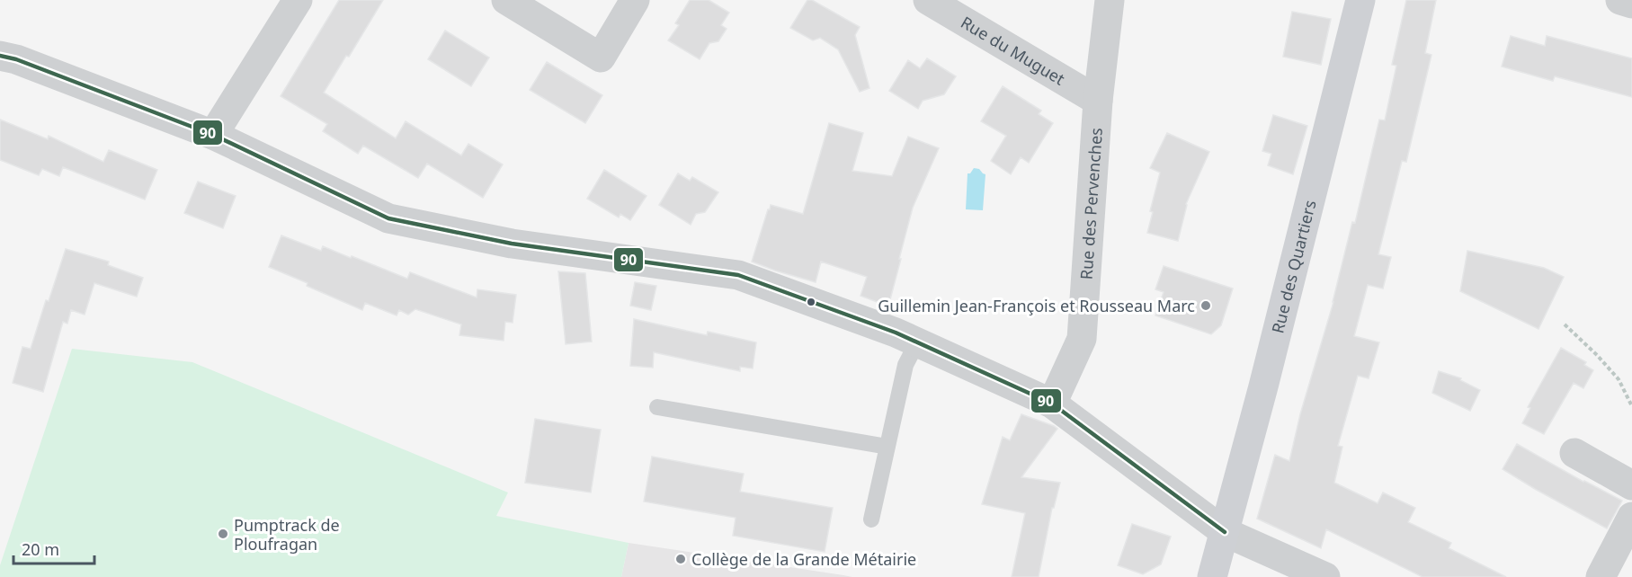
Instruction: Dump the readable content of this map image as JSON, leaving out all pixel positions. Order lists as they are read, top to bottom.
{
  "streets": {
    "main road": ["Rue des Quartiers"],
    "street": ["Rue du Muguet", "Rue des Pervenches"]
  },
  "crossings": [
    ["Rue du Muguet", "Rue des Pervenches"]
  ],
  "places": ["Guillemin Jean-François et Rousseau Marc", "Pumptrack de Ploufragan", "Collège de la Grande Métairie"],
  "lines": ["transit line 90"],
  "scale_bar": "20 m"
}
